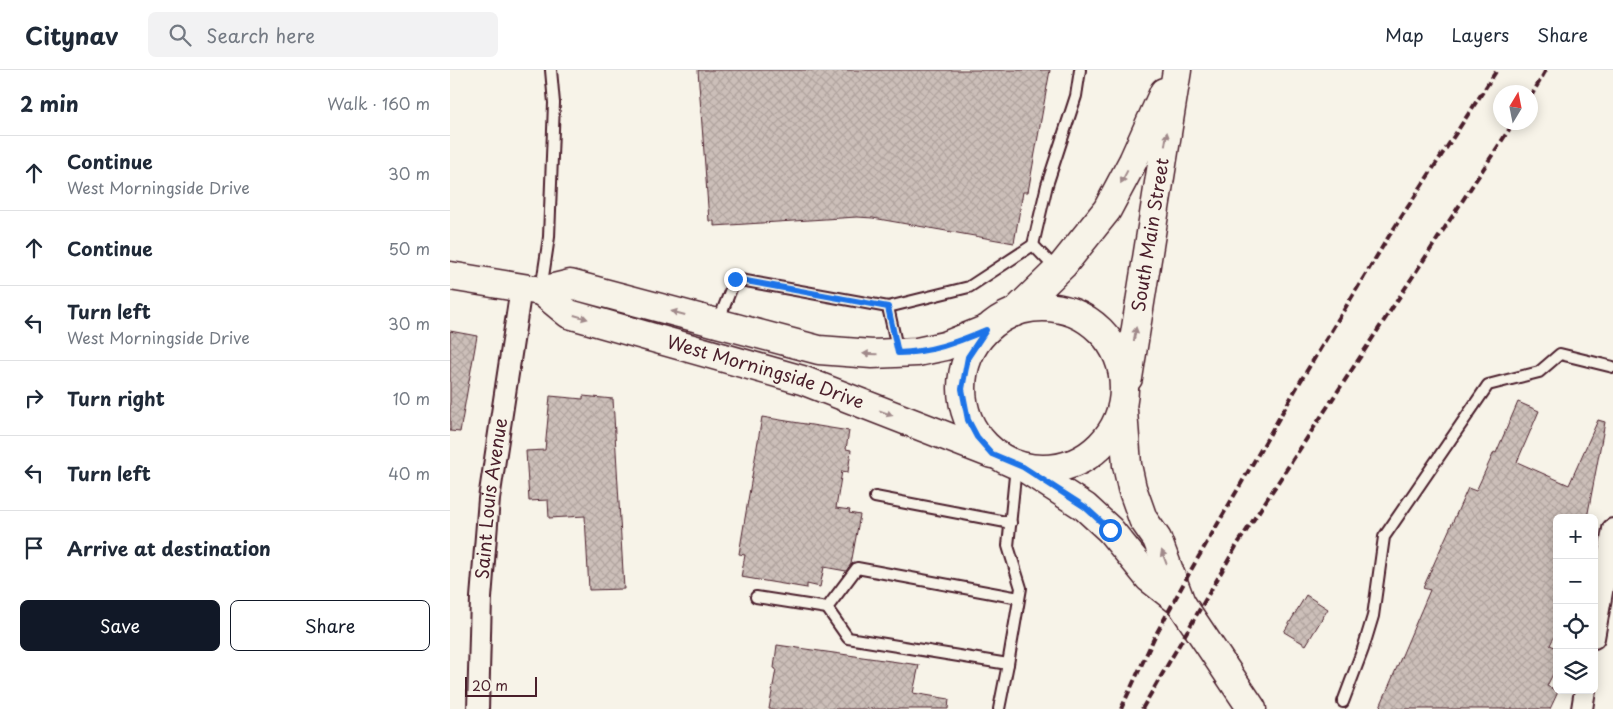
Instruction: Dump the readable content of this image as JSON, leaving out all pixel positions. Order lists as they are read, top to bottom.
{
  "streets": {
    "street": ["South Main Street", "West Morningside Drive", "Saint Louis Avenue"]
  },
  "crossings": [
    ["South Main Street", "West Morningside Drive"],
    ["West Morningside Drive", "Saint Louis Avenue"]
  ],
  "scale_bar": "20 m",
  "north": "top",
  "page": {
    "header": "Citynav",
    "search": "Search here",
    "nav": ["Map", "Layers", "Share"],
    "heading": ["2 min", "Walk · 160 m"],
    "list": [
      ["Continue", "West Morningside Drive", "30 m"],
      ["Continue", "50 m"],
      ["Turn left", "West Morningside Drive", "30 m"],
      ["Turn right", "10 m"],
      ["Turn left", "40 m"],
      "Arrive at destination"
    ],
    "map_buttons": ["+", "−"],
    "buttons": ["Save", "Share"],
    "scale": "20 m"
  }
}
